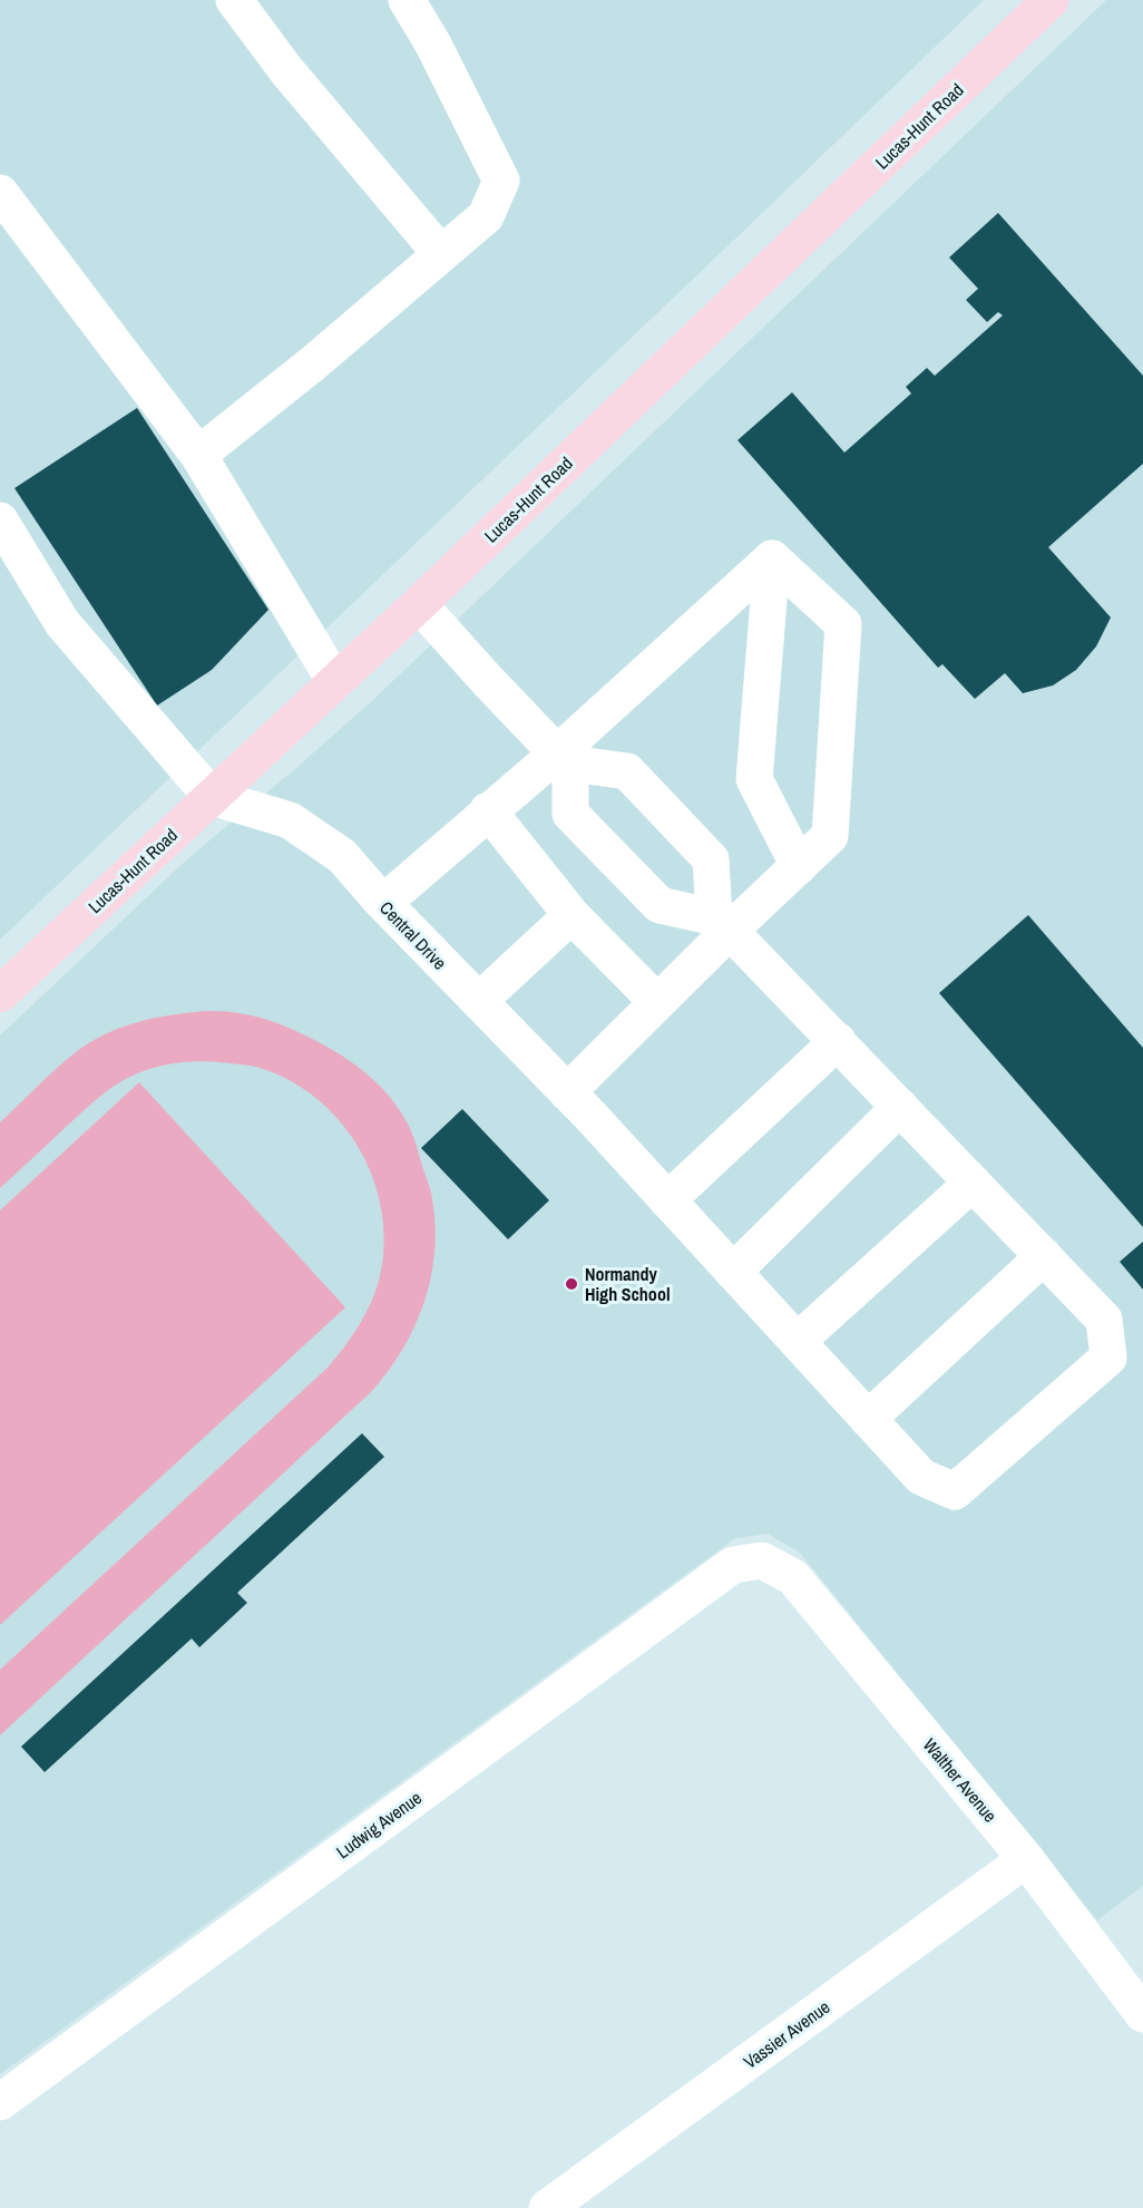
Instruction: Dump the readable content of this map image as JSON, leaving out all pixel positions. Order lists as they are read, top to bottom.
{
  "streets": {
    "main road": ["Lucas-Hunt Road"],
    "street": [
      "Central Drive",
      "Walther Avenue",
      "Ludwig Avenue",
      "Vassier Avenue"
    ]
  },
  "crossings": [
    ["Lucas-Hunt Road", "Central Drive"],
    ["Walther Avenue", "Ludwig Avenue"],
    ["Walther Avenue", "Vassier Avenue"]
  ],
  "places": ["Normandy High School"]
}
